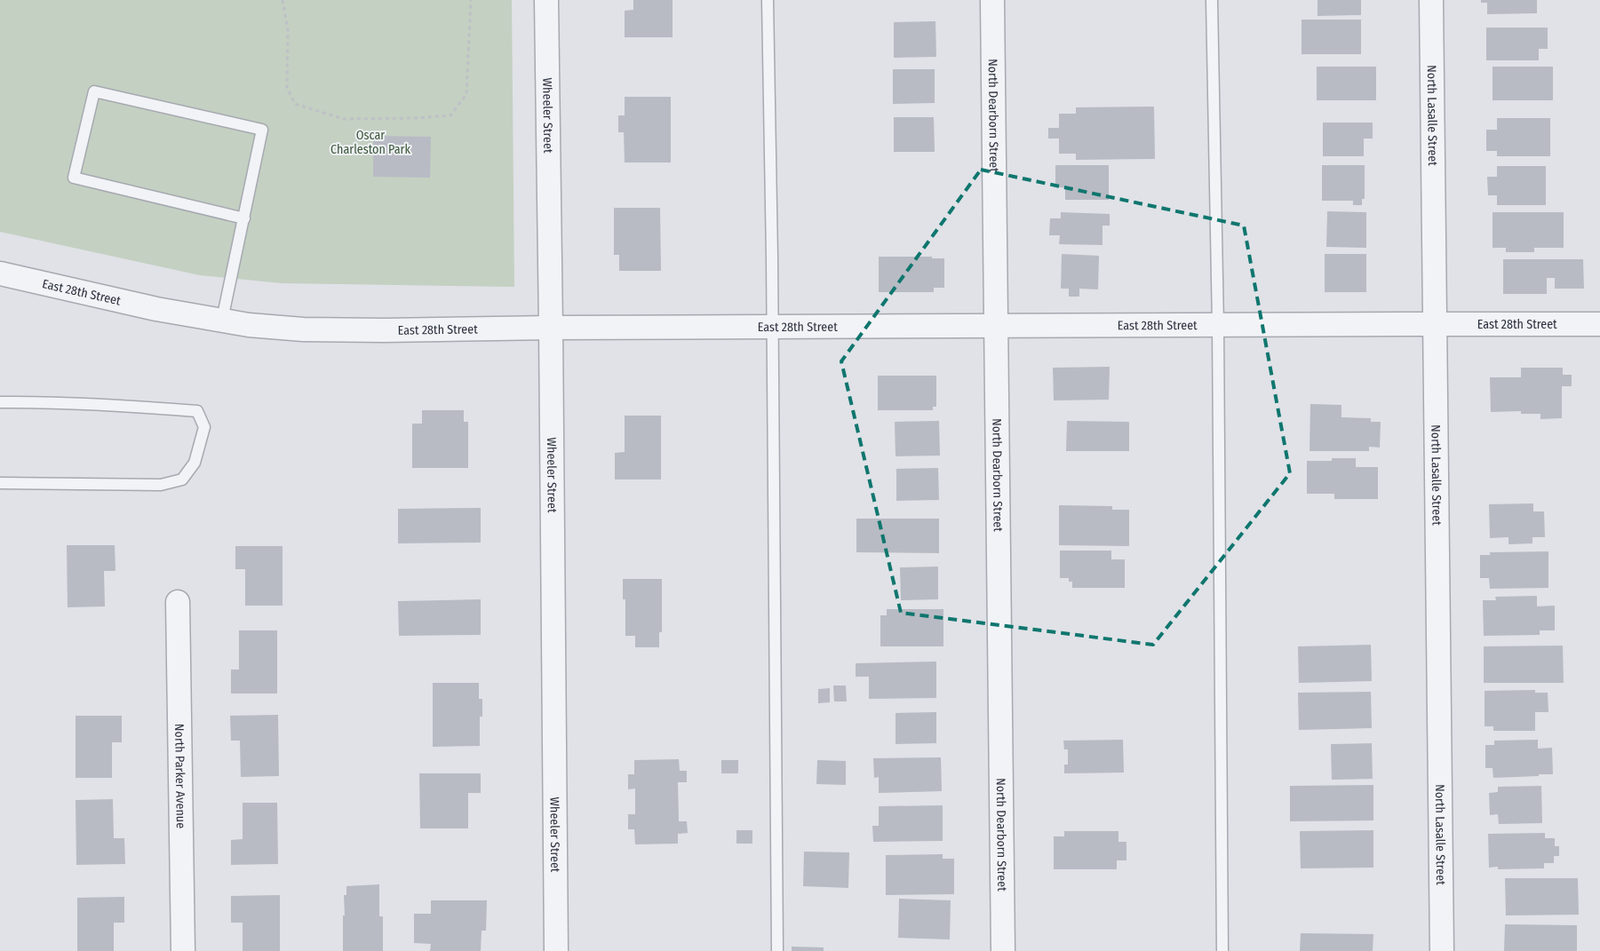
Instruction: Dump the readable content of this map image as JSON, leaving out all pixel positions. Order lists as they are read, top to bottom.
{
  "streets": {
    "street": [
      "Wheeler Street",
      "North Dearborn Street",
      "North Lasalle Street",
      "East 28th Street",
      "North Parker Avenue"
    ]
  },
  "crossings": [
    ["Wheeler Street", "East 28th Street"],
    ["North Dearborn Street", "East 28th Street"],
    ["North Lasalle Street", "East 28th Street"]
  ],
  "parks": ["Oscar Charleston Park"]
}
